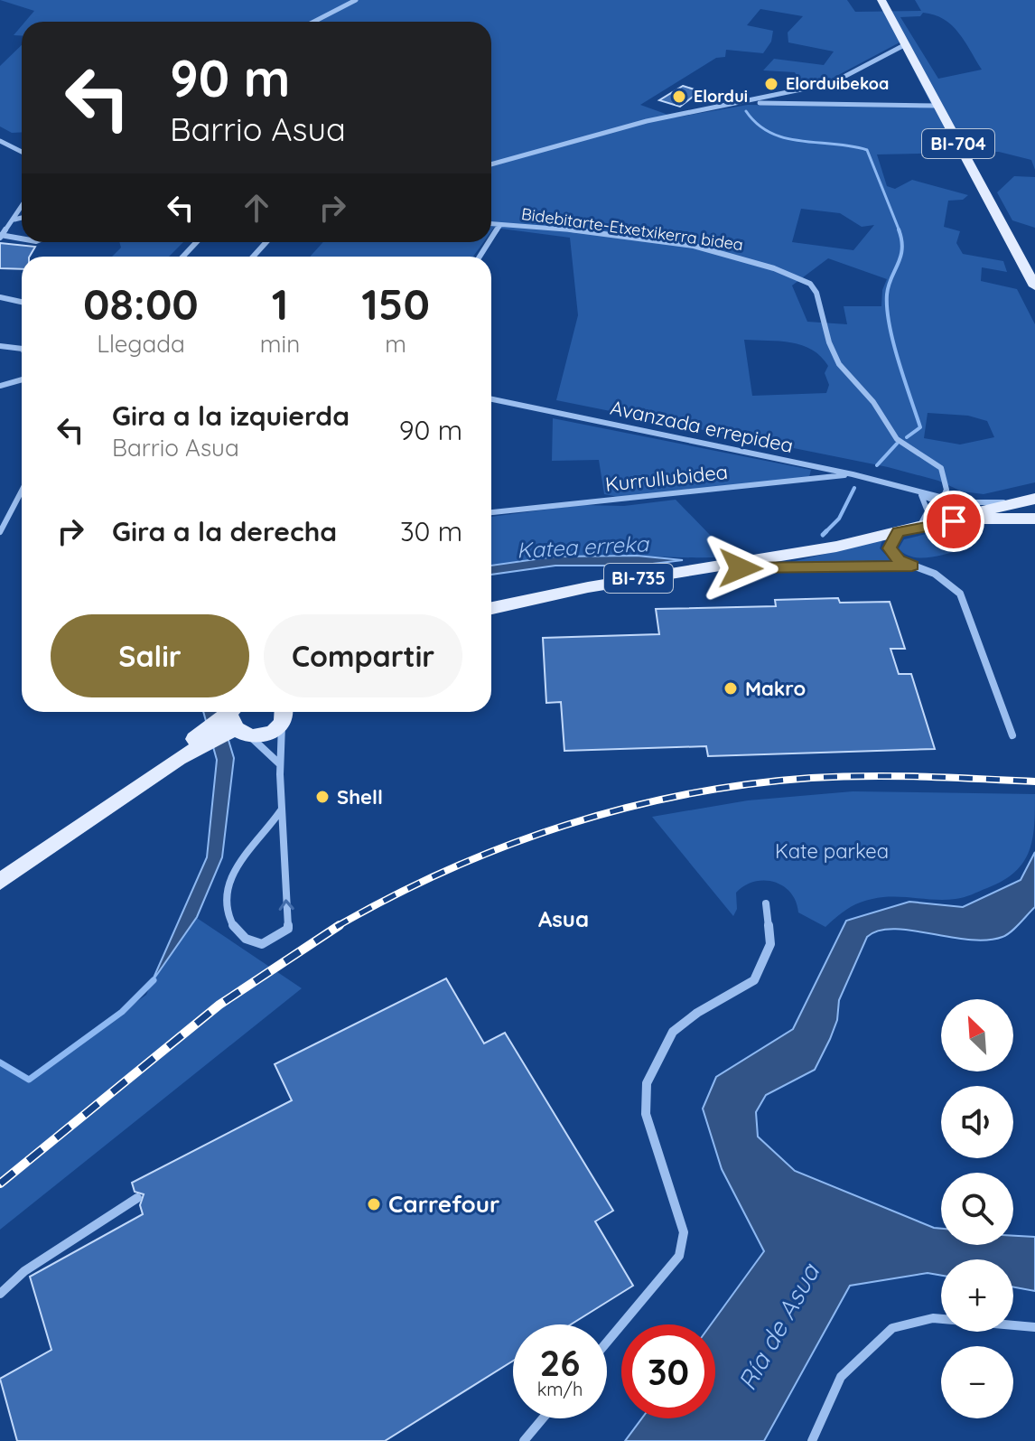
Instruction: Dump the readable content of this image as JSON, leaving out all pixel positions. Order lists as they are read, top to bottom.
{
  "streets": {
    "main road": ["BI-704", "BI-735"],
    "street": ["Bidebitarte-Etxetxikerra bidea", "Avanzada errepidea", "Kurrullubidea"]
  },
  "crossings": [
    ["Bidebitarte-Etxetxikerra bidea", "Avanzada errepidea"],
    ["Avanzada errepidea", "Kurrullubidea"],
    ["Avanzada errepidea", "BI-735"]
  ],
  "districts": ["Asua"],
  "water": ["Katea erreka", "Ría de Asua"],
  "parks": ["Kate parkea"],
  "places": [
    "Elorduibekoa",
    "Elordui",
    "Makro",
    "Shell",
    "Carrefour"
  ],
  "north": "top left",
  "page": {
    "turn": ["90 m", "Barrio Asua"],
    "eta": [
      "08:00",
      "Llegada",
      "1",
      "min",
      "150",
      "m"
    ],
    "list": [
      {
        "name": "Gira a la izquierda",
        "note": "Barrio Asua",
        "value": "90 m"
      },
      {
        "name": "Gira a la derecha",
        "value": "30 m"
      }
    ],
    "buttons": ["Salir", "Compartir"],
    "map_buttons": ["+", "−"],
    "speed": "26 km/h",
    "limit": "30"
  }
}
